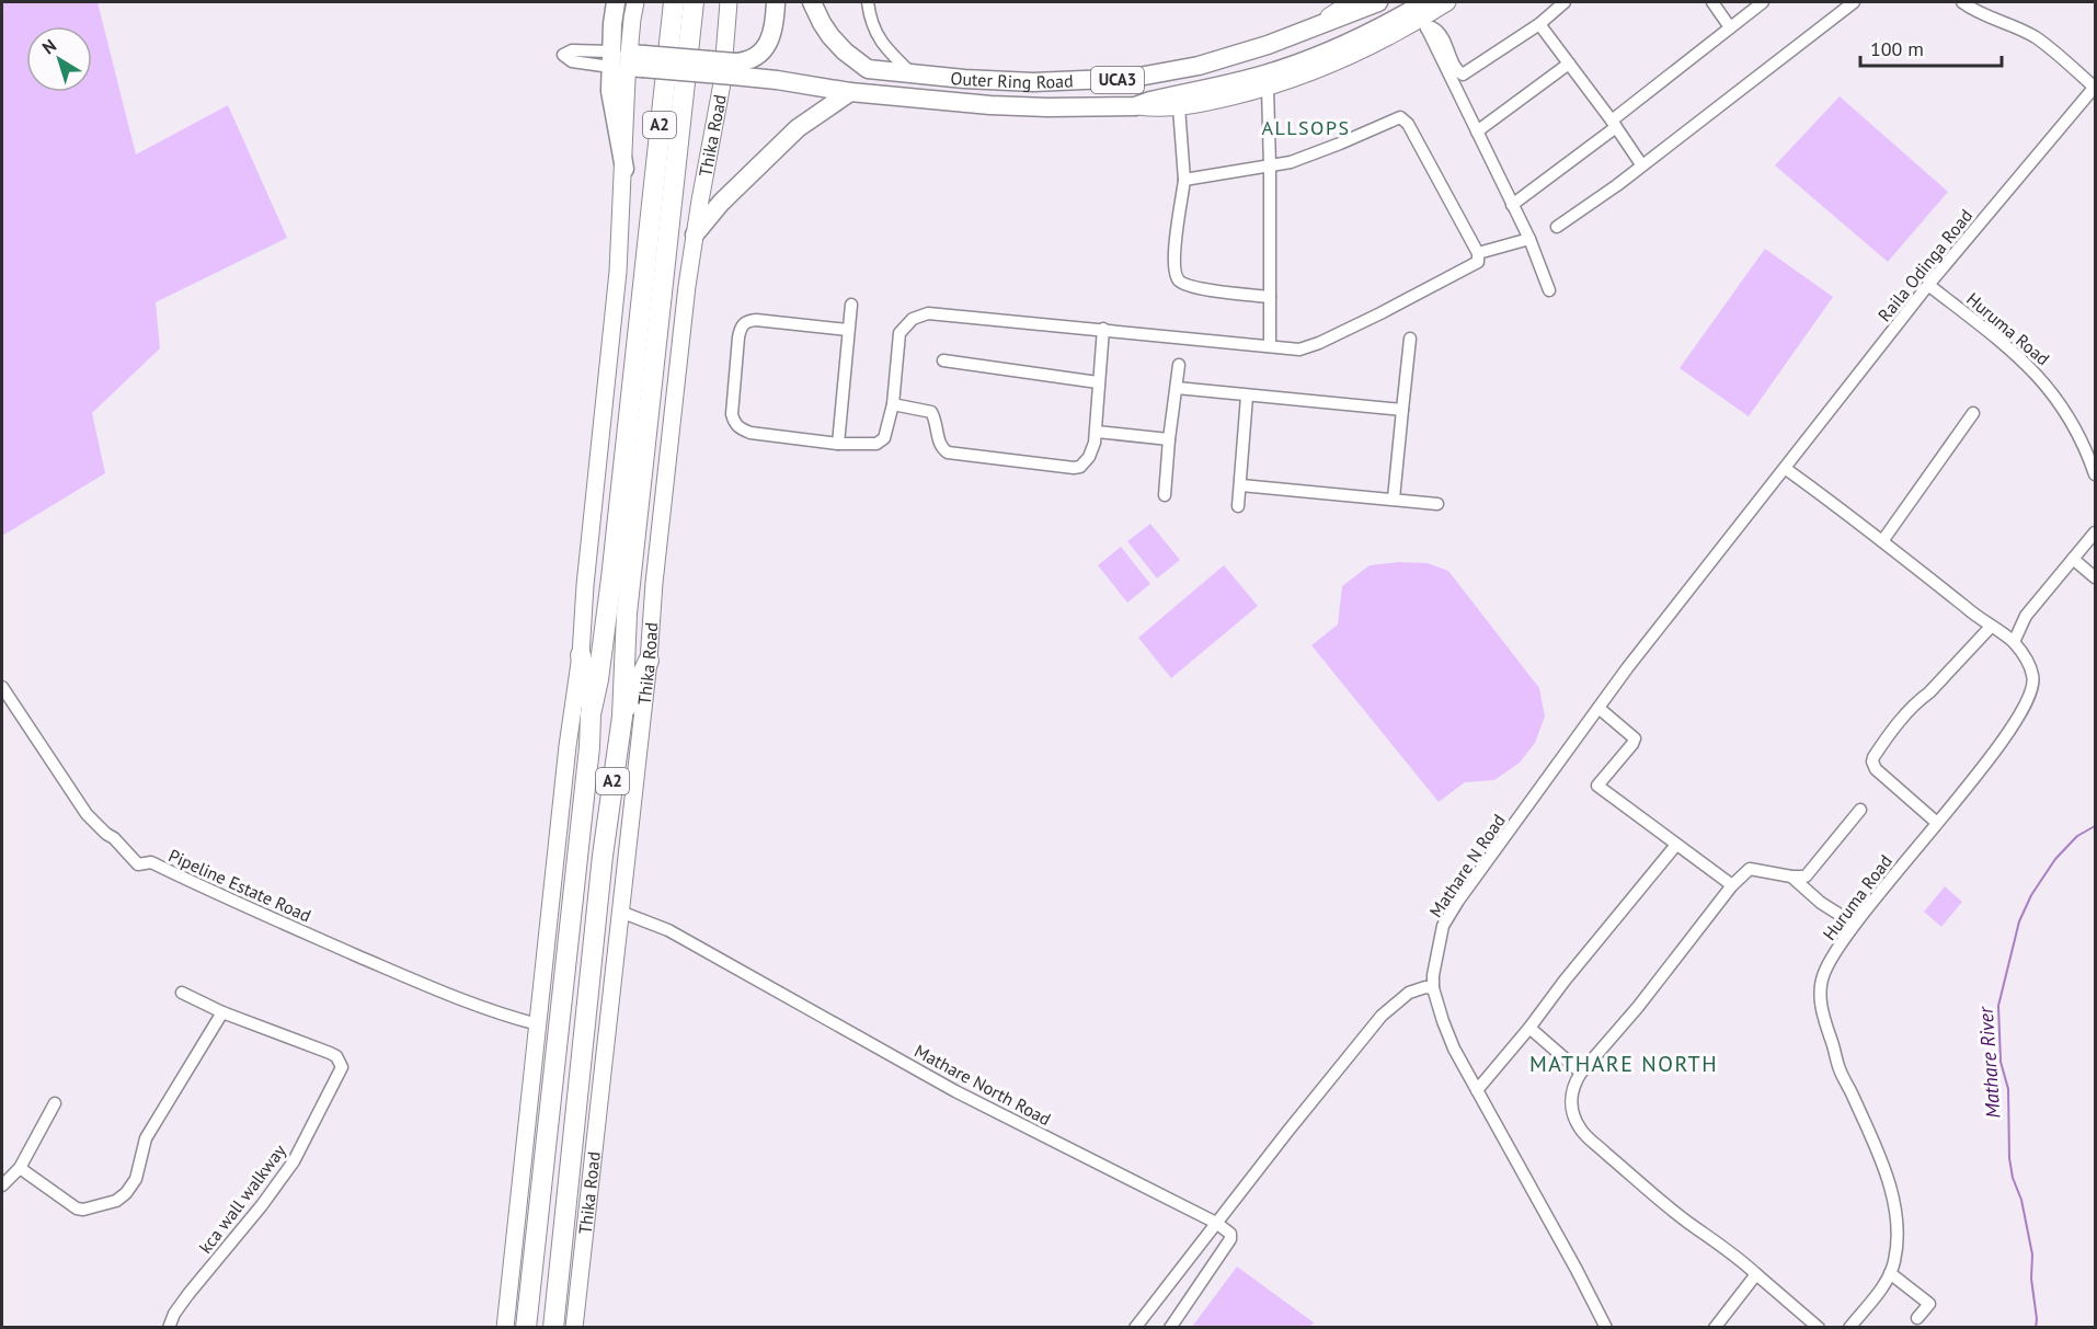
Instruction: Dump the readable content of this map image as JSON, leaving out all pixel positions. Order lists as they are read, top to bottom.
{
  "streets": {
    "highway": ["A2", "Thika Road"],
    "main road": ["Outer Ring Road", "UCA3"],
    "street": [
      "Raila Odinga Road",
      "Huruma Road",
      "Mathare N Road",
      "Pipeline Estate Road",
      "Mathare North Road",
      "kca wall walkway"
    ]
  },
  "crossings": [
    ["Thika Road", "Mathare North Road"],
    ["Raila Odinga Road", "Huruma Road"],
    ["Raila Odinga Road", "Mathare N Road"]
  ],
  "districts": ["ALLSOPS", "MATHARE NORTH"],
  "water": ["Mathare River"],
  "scale_bar": "100 m",
  "north": "top left"
}
